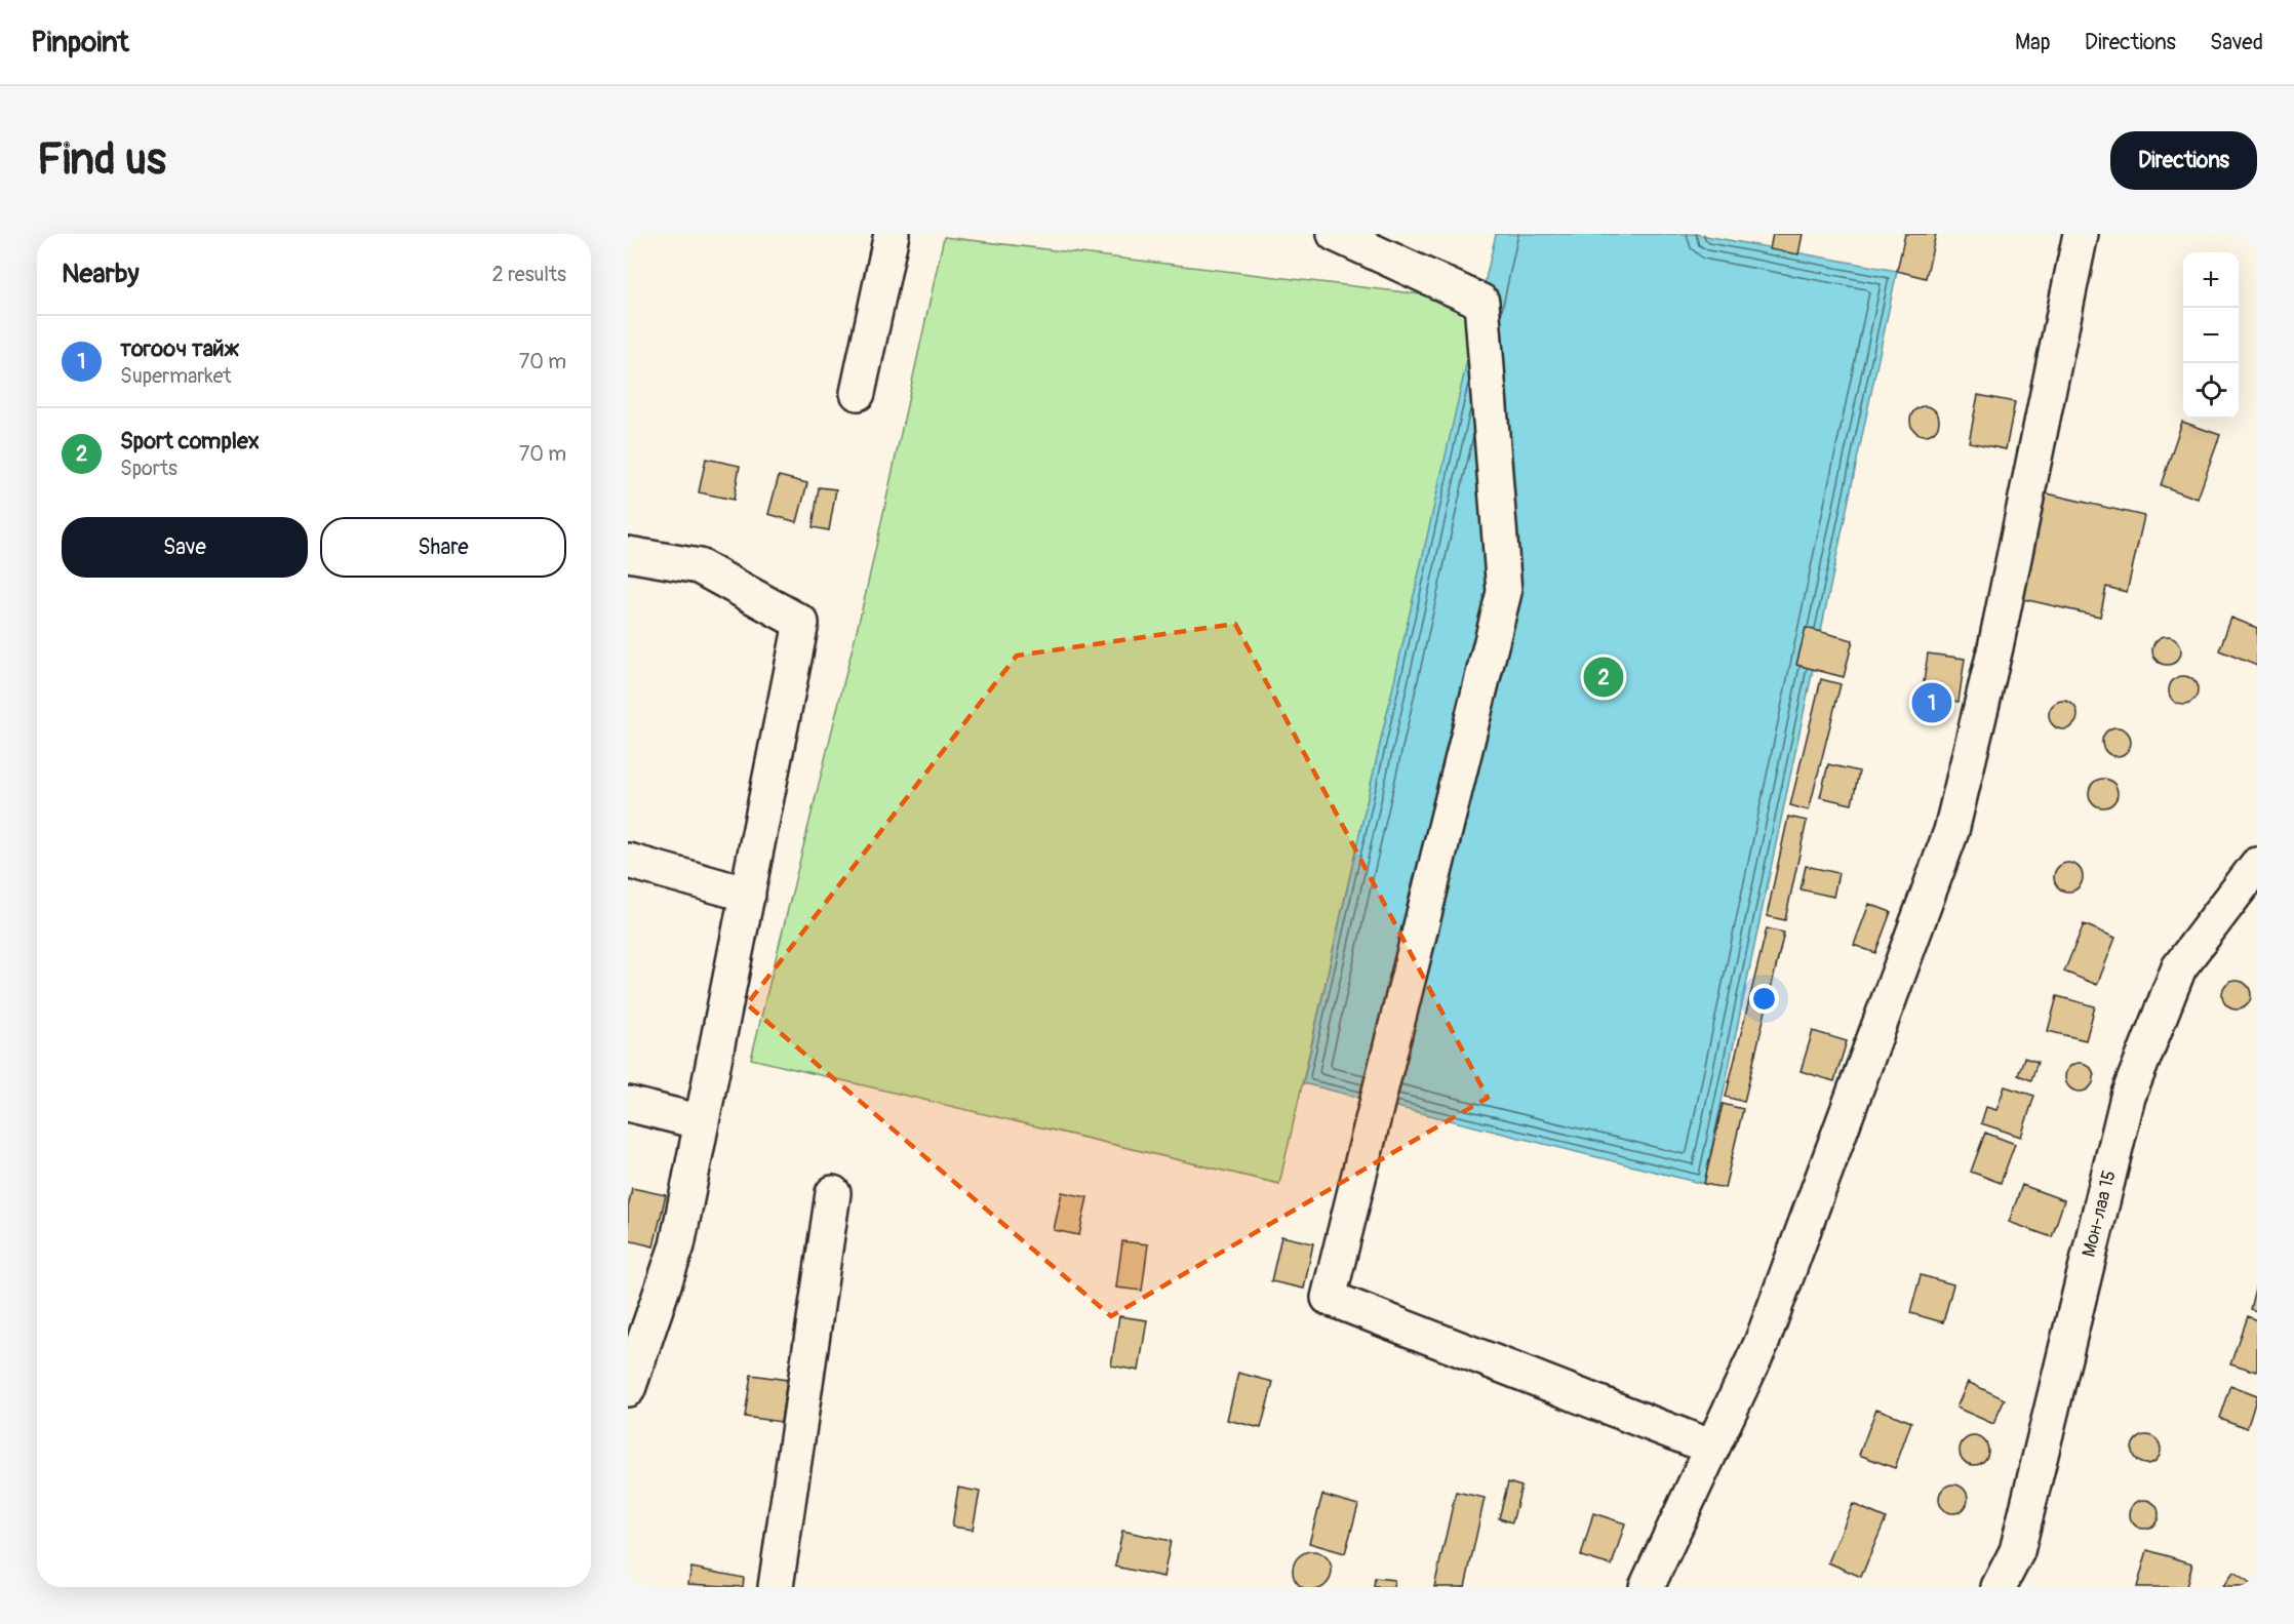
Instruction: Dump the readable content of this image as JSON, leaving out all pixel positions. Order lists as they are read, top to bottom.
{
  "streets": {
    "street": ["Мон-лаа 15"]
  },
  "page": {
    "header": "Pinpoint",
    "nav": ["Map", "Directions", "Saved"],
    "buttons": [
      "Directions",
      ["Save", "Share"]
    ],
    "title": "Find us",
    "heading": ["Nearby", "2 results"],
    "map_buttons": ["+", "−"],
    "list": [
      {
        "mark": "1",
        "name": "тогооч тайж",
        "note": "Supermarket",
        "value": "70 m"
      },
      {
        "mark": "2",
        "name": "Sport complex",
        "note": "Sports",
        "value": "70 m"
      }
    ],
    "pins": ["2", "1"]
  }
}
